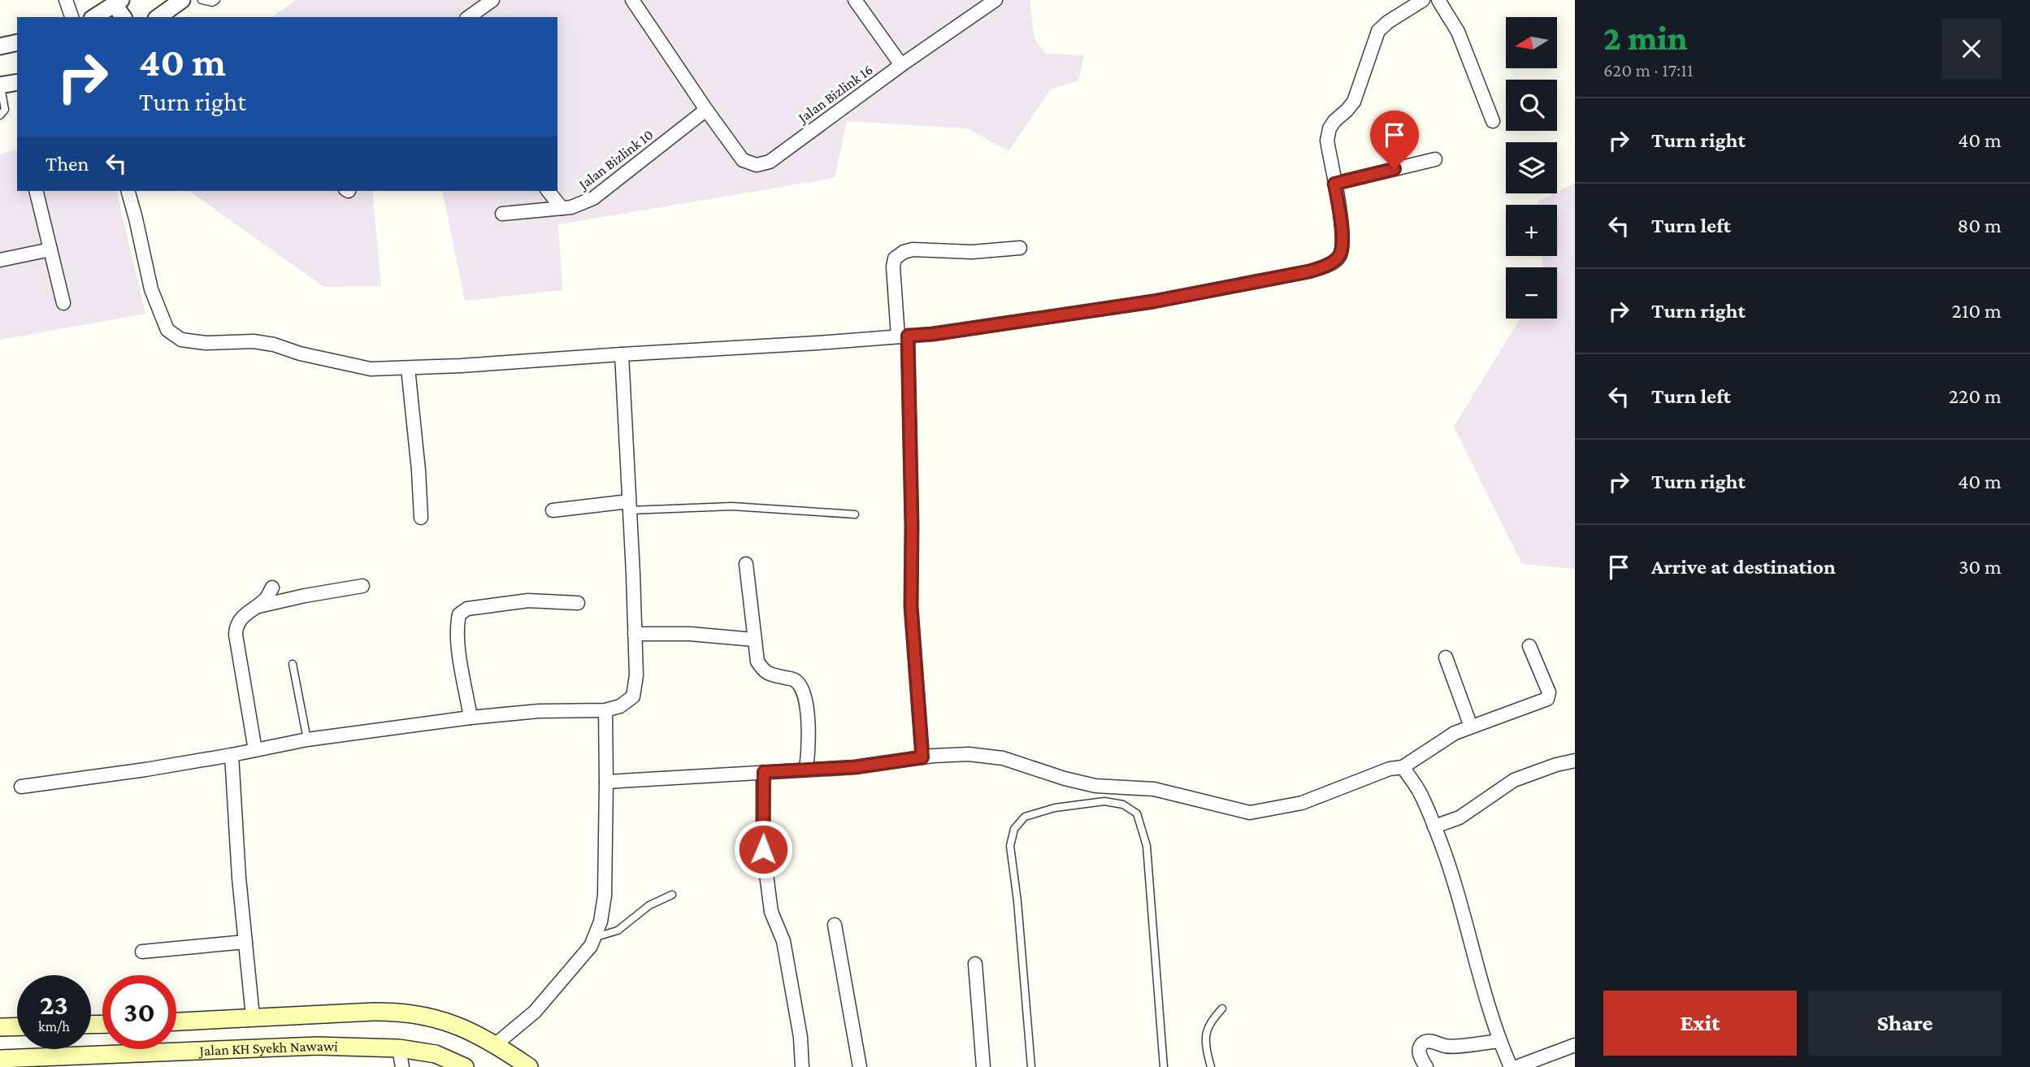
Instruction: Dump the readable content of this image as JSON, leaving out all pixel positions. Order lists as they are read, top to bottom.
{
  "streets": {
    "main road": ["Jalan KH Syekh Nawawi"],
    "street": ["Jalan Bizlink 16", "Jalan Bizlink 10"]
  },
  "crossings": [
    ["Jalan Bizlink 16", "Jalan Bizlink 10"]
  ],
  "north": "left",
  "page": {
    "heading": ["2 min", "620 m · 17:11"],
    "map_buttons": ["+", "−"],
    "turn": ["40 m", "Turn right"],
    "list": [
      {
        "name": "Turn right",
        "value": "40 m"
      },
      {
        "name": "Turn left",
        "value": "80 m"
      },
      {
        "name": "Turn right",
        "value": "210 m"
      },
      {
        "name": "Turn left",
        "value": "220 m"
      },
      {
        "name": "Turn right",
        "value": "40 m"
      },
      {
        "name": "Arrive at destination",
        "value": "30 m"
      }
    ],
    "then": "Then",
    "speed": "23 km/h",
    "limit": "30",
    "buttons": ["Exit", "Share"]
  }
}
